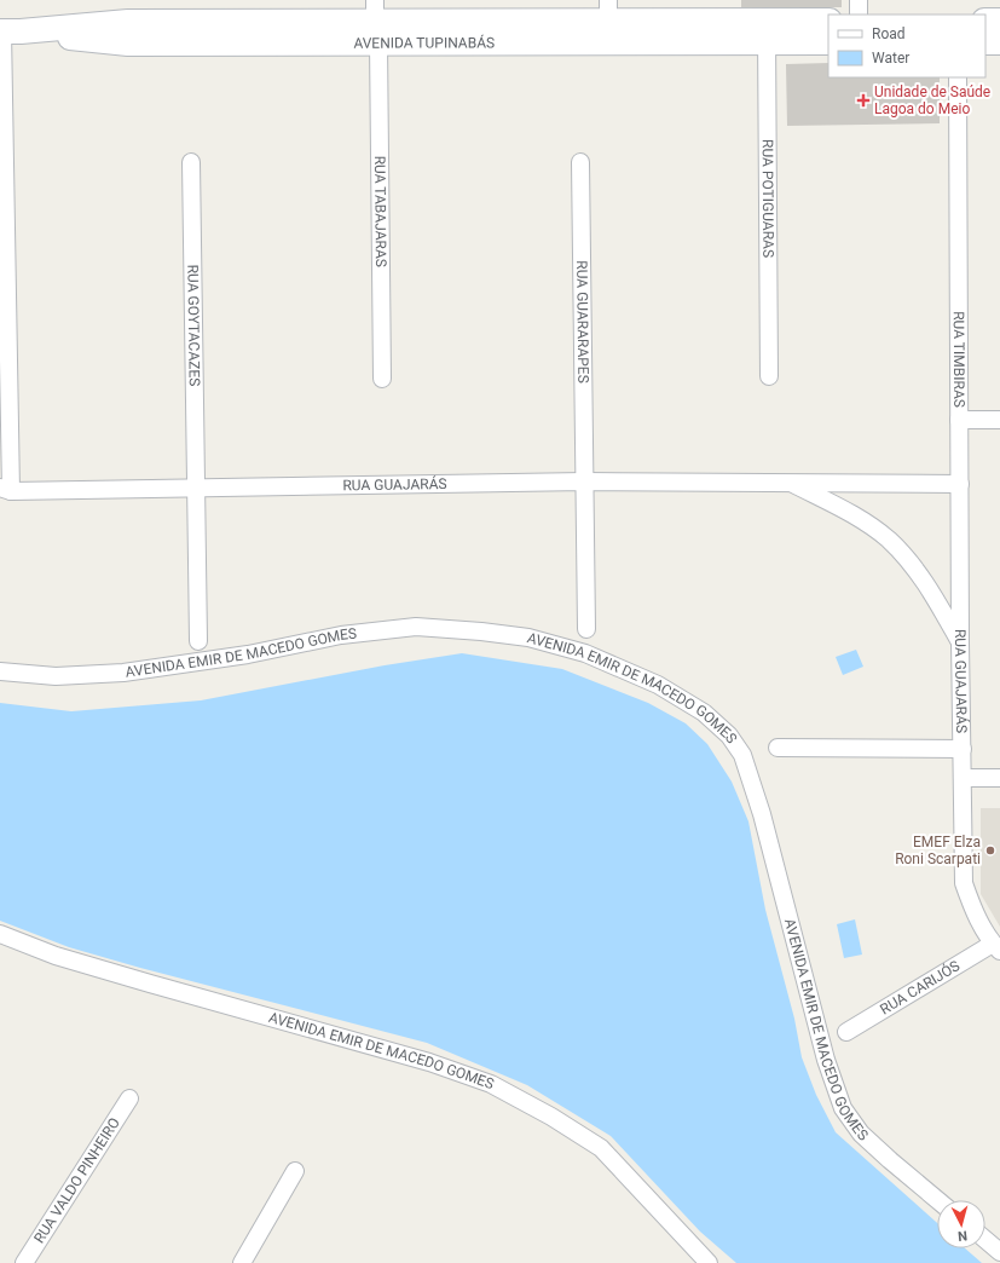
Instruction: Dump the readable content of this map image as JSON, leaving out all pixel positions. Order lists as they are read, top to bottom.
{
  "streets": {
    "main road": ["AVENIDA TUPINABÁS"],
    "street": [
      "RUA POTIGUARAS",
      "RUA TABAJARAS",
      "RUA GUARARAPES",
      "RUA GOYTACAZES",
      "RUA TIMBIRAS",
      "RUA GUAJARÁS",
      "AVENIDA EMIR DE MACEDO GOMES",
      "RUA CARIJÓS",
      "RUA VALDO PINHEIRO"
    ]
  },
  "crossings": [
    ["AVENIDA TUPINABÁS", "RUA POTIGUARAS"],
    ["AVENIDA TUPINABÁS", "RUA TABAJARAS"],
    ["RUA GUARARAPES", "RUA GUAJARÁS"],
    ["RUA GOYTACAZES", "RUA GUAJARÁS"],
    ["RUA TIMBIRAS", "RUA GUAJARÁS"],
    ["RUA GUAJARÁS", "RUA CARIJÓS"]
  ],
  "places": {
    "health": ["Unidade de Saúde Lagoa do Meio"],
    "other": ["EMEF Elza Roni Scarpati"]
  },
  "legend": ["Road", "Water"],
  "north": "bottom"
}
